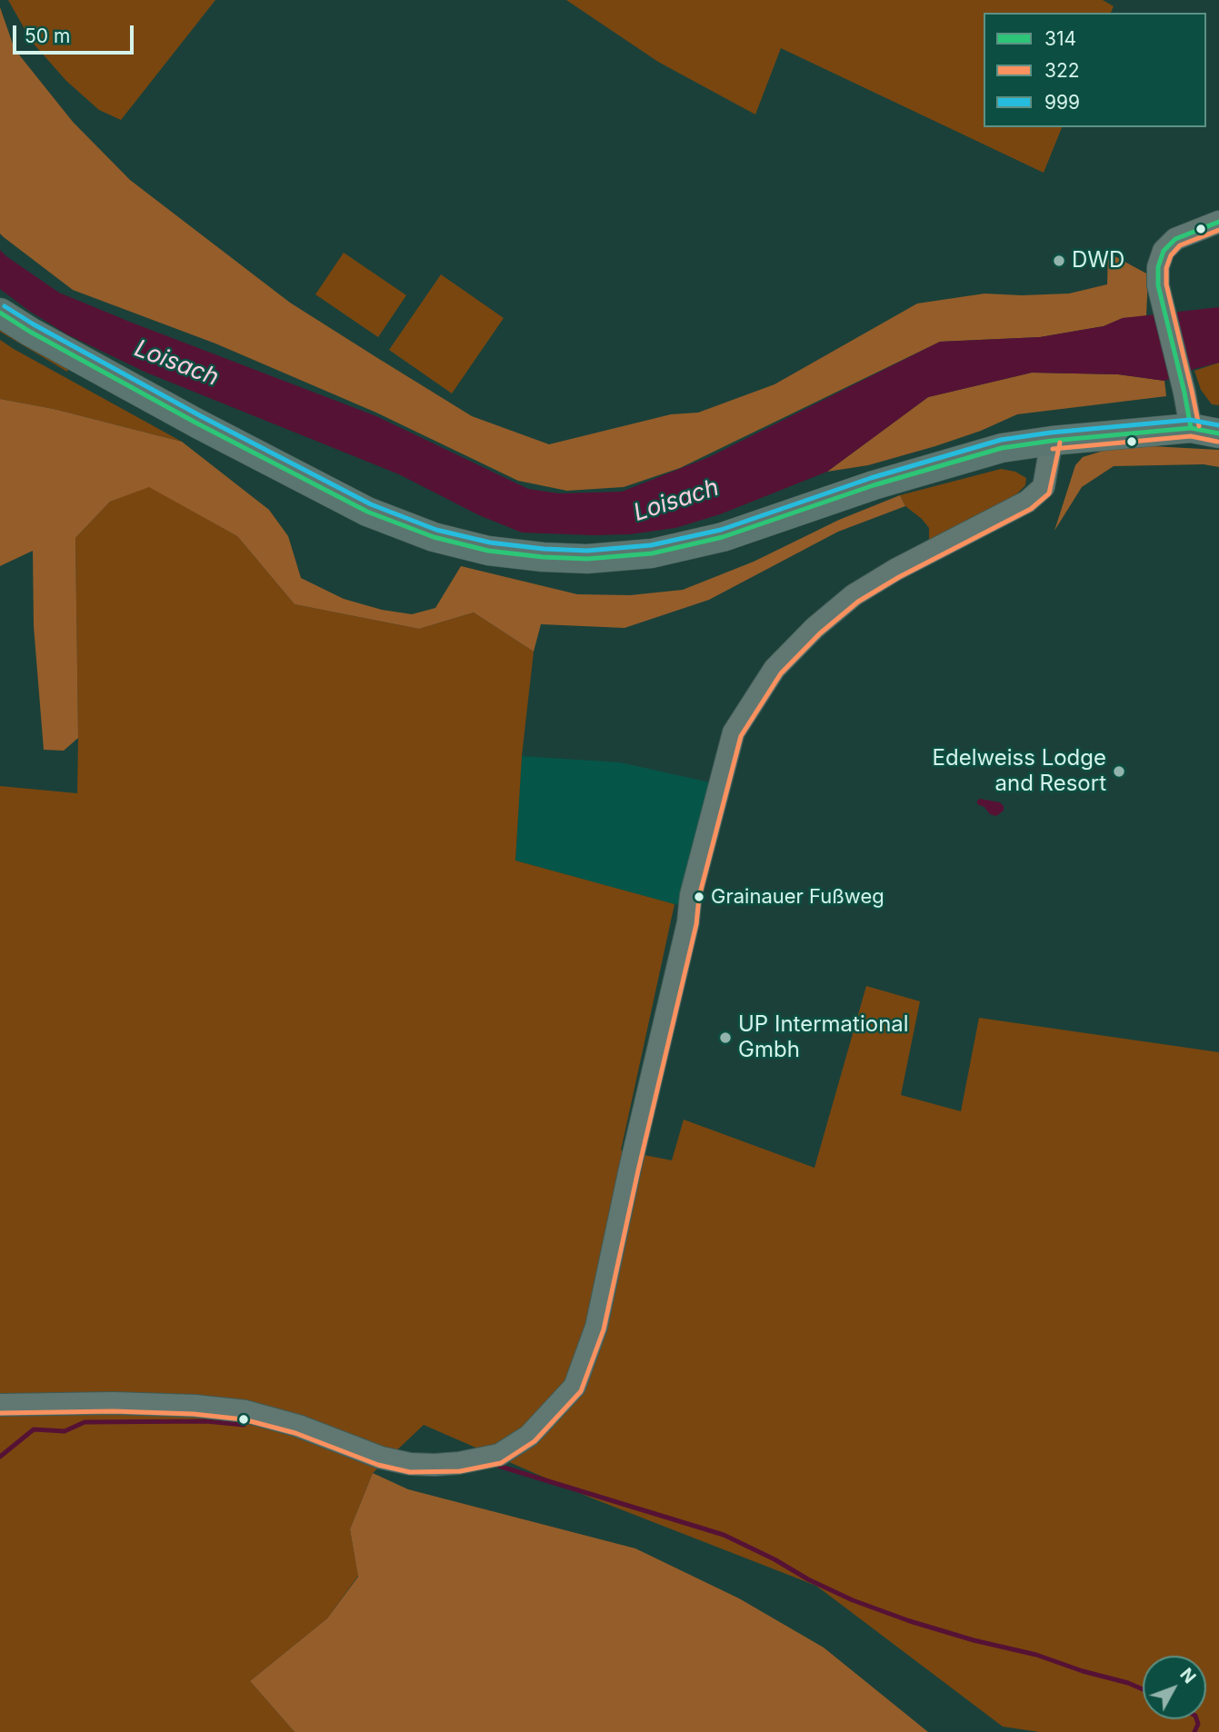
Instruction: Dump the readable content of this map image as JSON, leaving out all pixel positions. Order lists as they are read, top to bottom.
{
  "water": ["Loisach"],
  "places": [
    "DWD",
    "Edelweiss Lodge and Resort",
    "Grainauer Fußweg",
    "UP Intermational Gmbh"
  ],
  "lines": ["transit line 314", "transit line 322", "transit line 999"],
  "legend": ["314", "322", "999"],
  "scale_bar": "50 m",
  "north": "top right"
}
